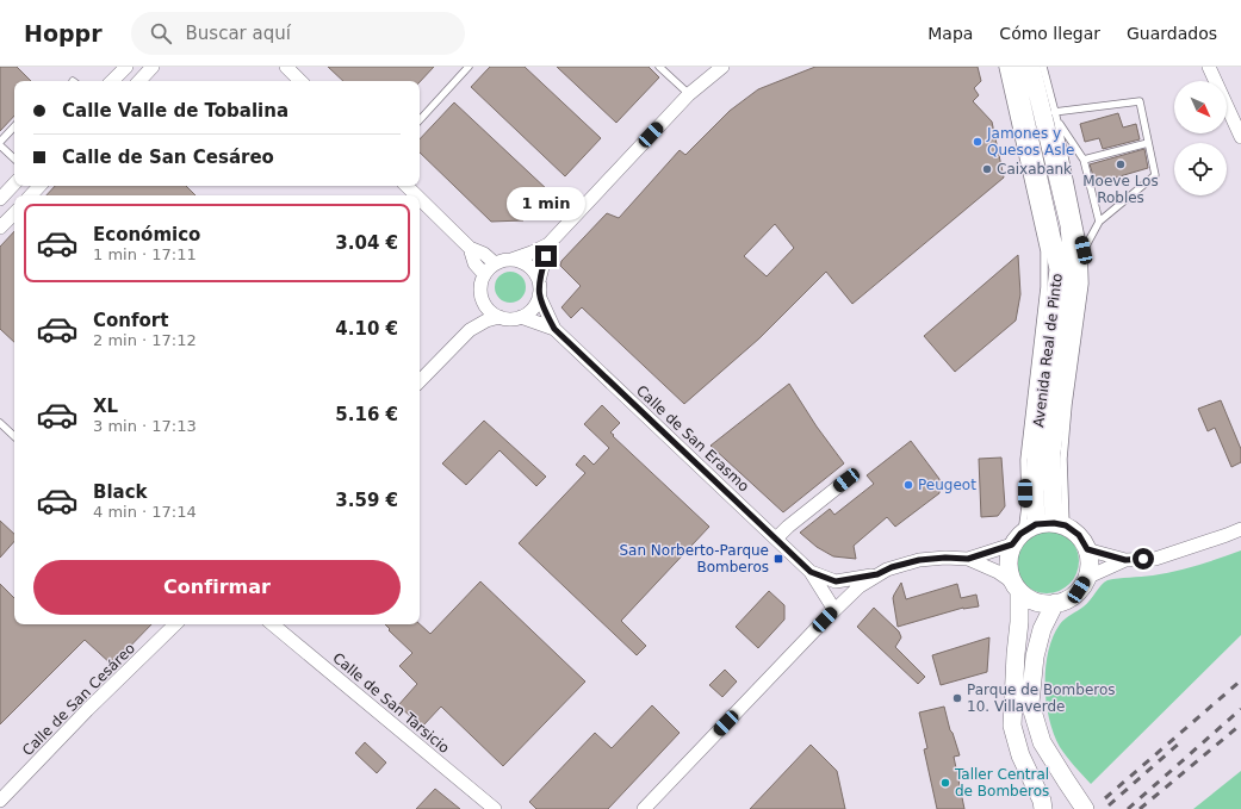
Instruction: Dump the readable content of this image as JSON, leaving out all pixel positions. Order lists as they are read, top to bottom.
{
  "streets": {
    "main road": ["Avenida Real de Pinto"],
    "street": ["Calle de San Erasmo", "Calle de San Cesáreo", "Calle de San Tarsicio"]
  },
  "places": {
    "other": [
      "Jamones y Quesos Asle",
      "Moeve Los Robles",
      "Caixabank",
      "Peugeot",
      "Parque de Bomberos 10. Villaverde",
      "Taller Central de Bomberos"
    ],
    "transit": ["San Norberto-Parque Bomberos"]
  },
  "north": "bottom right",
  "page": {
    "header": "Hoppr",
    "search": "Buscar aquí",
    "nav": ["Mapa", "Cómo llegar", "Guardados"],
    "banner": ["Calle Valle de Tobalina", "Calle de San Cesáreo"],
    "bubble": "1 min",
    "list": [
      {
        "name": "Económico",
        "note": "1 min · 17:11",
        "value": "3.04 €"
      },
      {
        "name": "Confort",
        "note": "2 min · 17:12",
        "value": "4.10 €"
      },
      {
        "name": "XL",
        "note": "3 min · 17:13",
        "value": "5.16 €"
      },
      {
        "name": "Black",
        "note": "4 min · 17:14",
        "value": "3.59 €"
      }
    ],
    "buttons": "Confirmar"
  }
}
